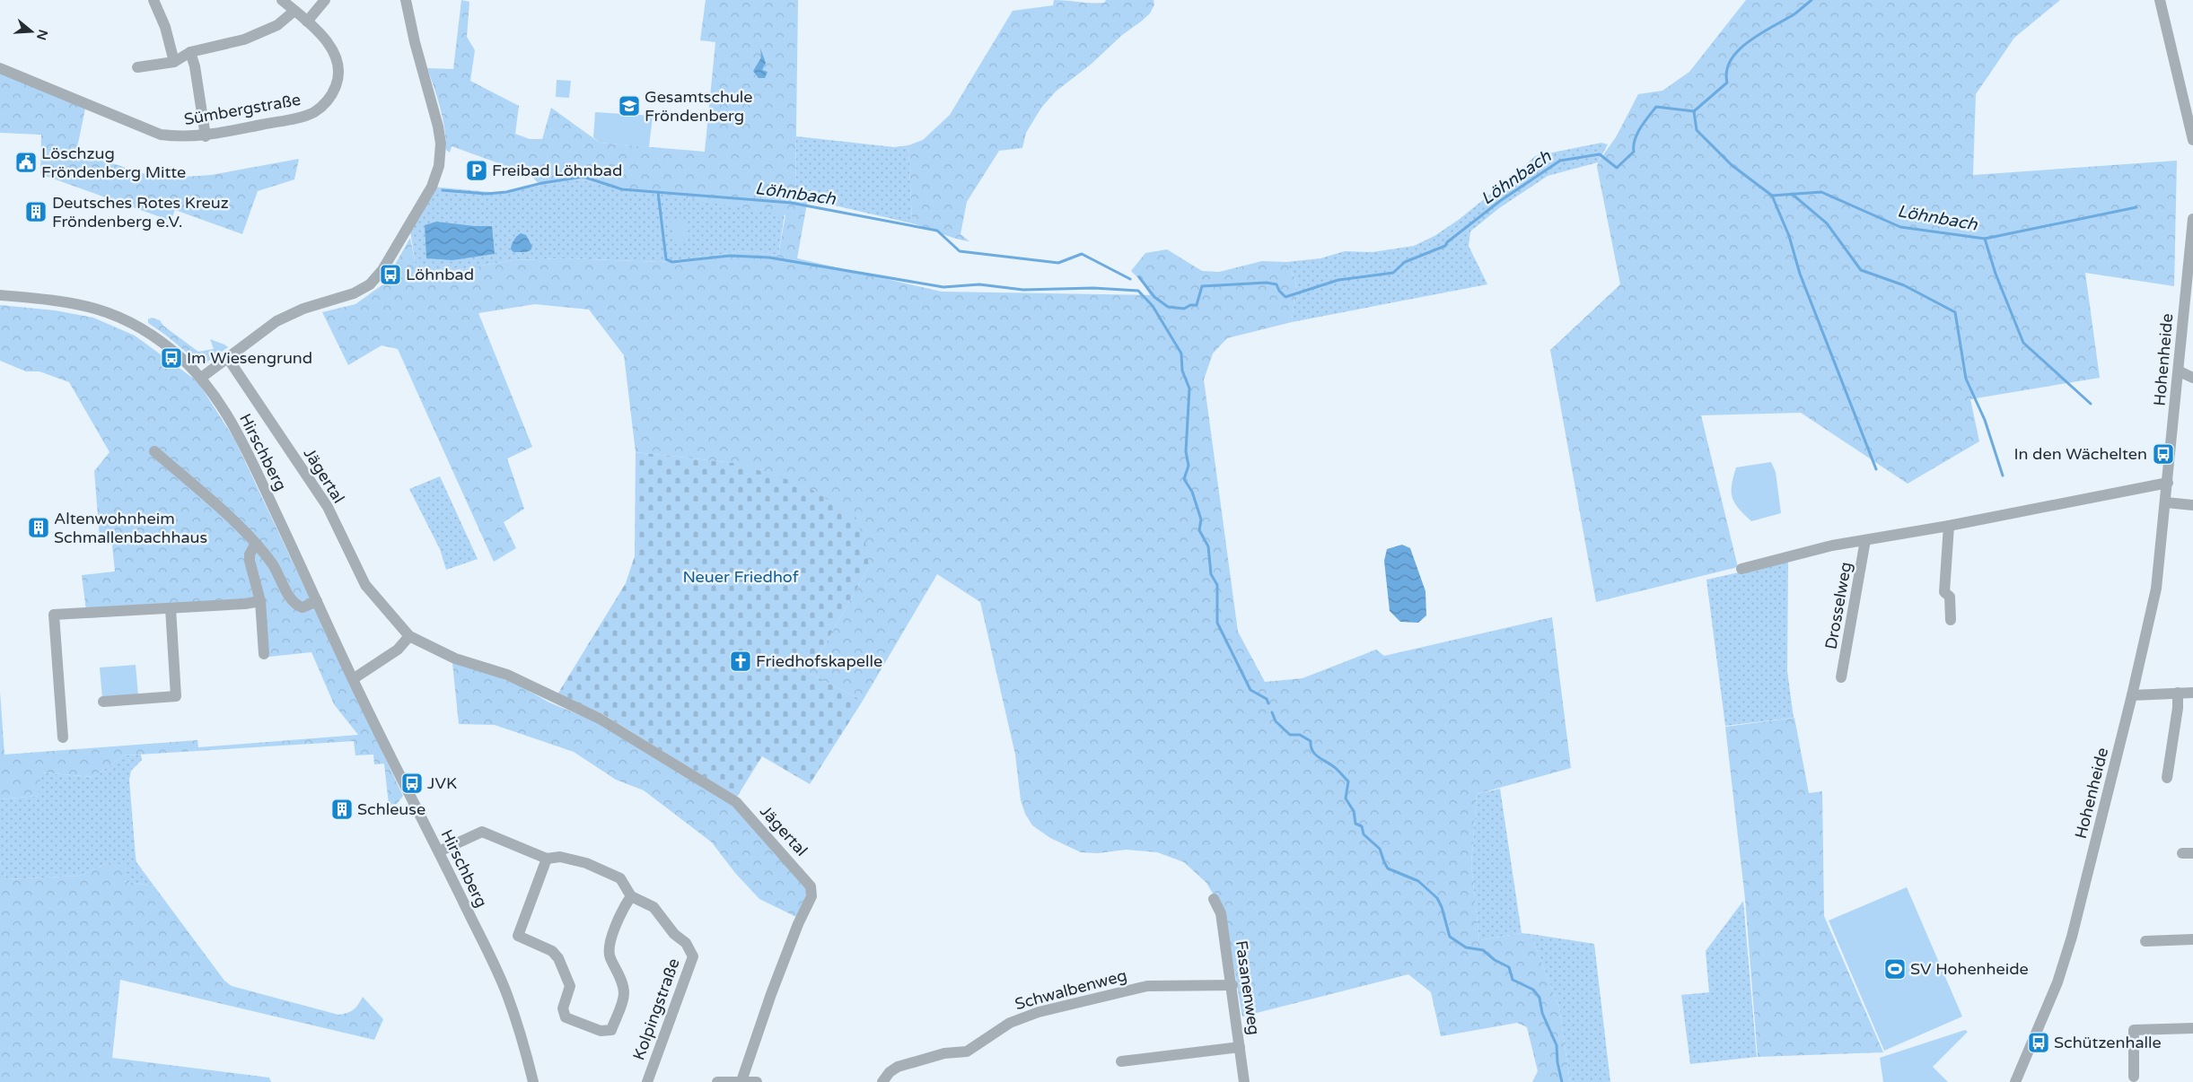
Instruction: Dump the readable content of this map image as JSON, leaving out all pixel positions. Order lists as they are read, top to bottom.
{
  "streets": {
    "street": [
      "Sümbergstraße",
      "Hohenheide",
      "Hirschberg",
      "Jägertal",
      "Drosselweg",
      "Fasanenweg",
      "Schwalbenweg",
      "Kolpingstraße"
    ]
  },
  "crossings": [
    ["Fasanenweg", "Schwalbenweg"]
  ],
  "water": ["Löhnbach"],
  "parks": ["Neuer Friedhof"],
  "places": {
    "school or university": ["Gesamtschule Fröndenberg"],
    "public building": ["Löschzug Fröndenberg Mitte"],
    "parking": ["Freibad Löhnbad"],
    "building": ["Deutsches Rotes Kreuz Fröndenberg e.V.", "Altenwohnheim Schmallenbachhaus", "Schleuse"],
    "bus stop": [
      "Löhnbad",
      "Im Wiesengrund",
      "In den Wächelten",
      "JVK",
      "Schützenhalle"
    ],
    "church": ["Friedhofskapelle"],
    "sports": ["SV Hohenheide"]
  },
  "north": "right"
}
